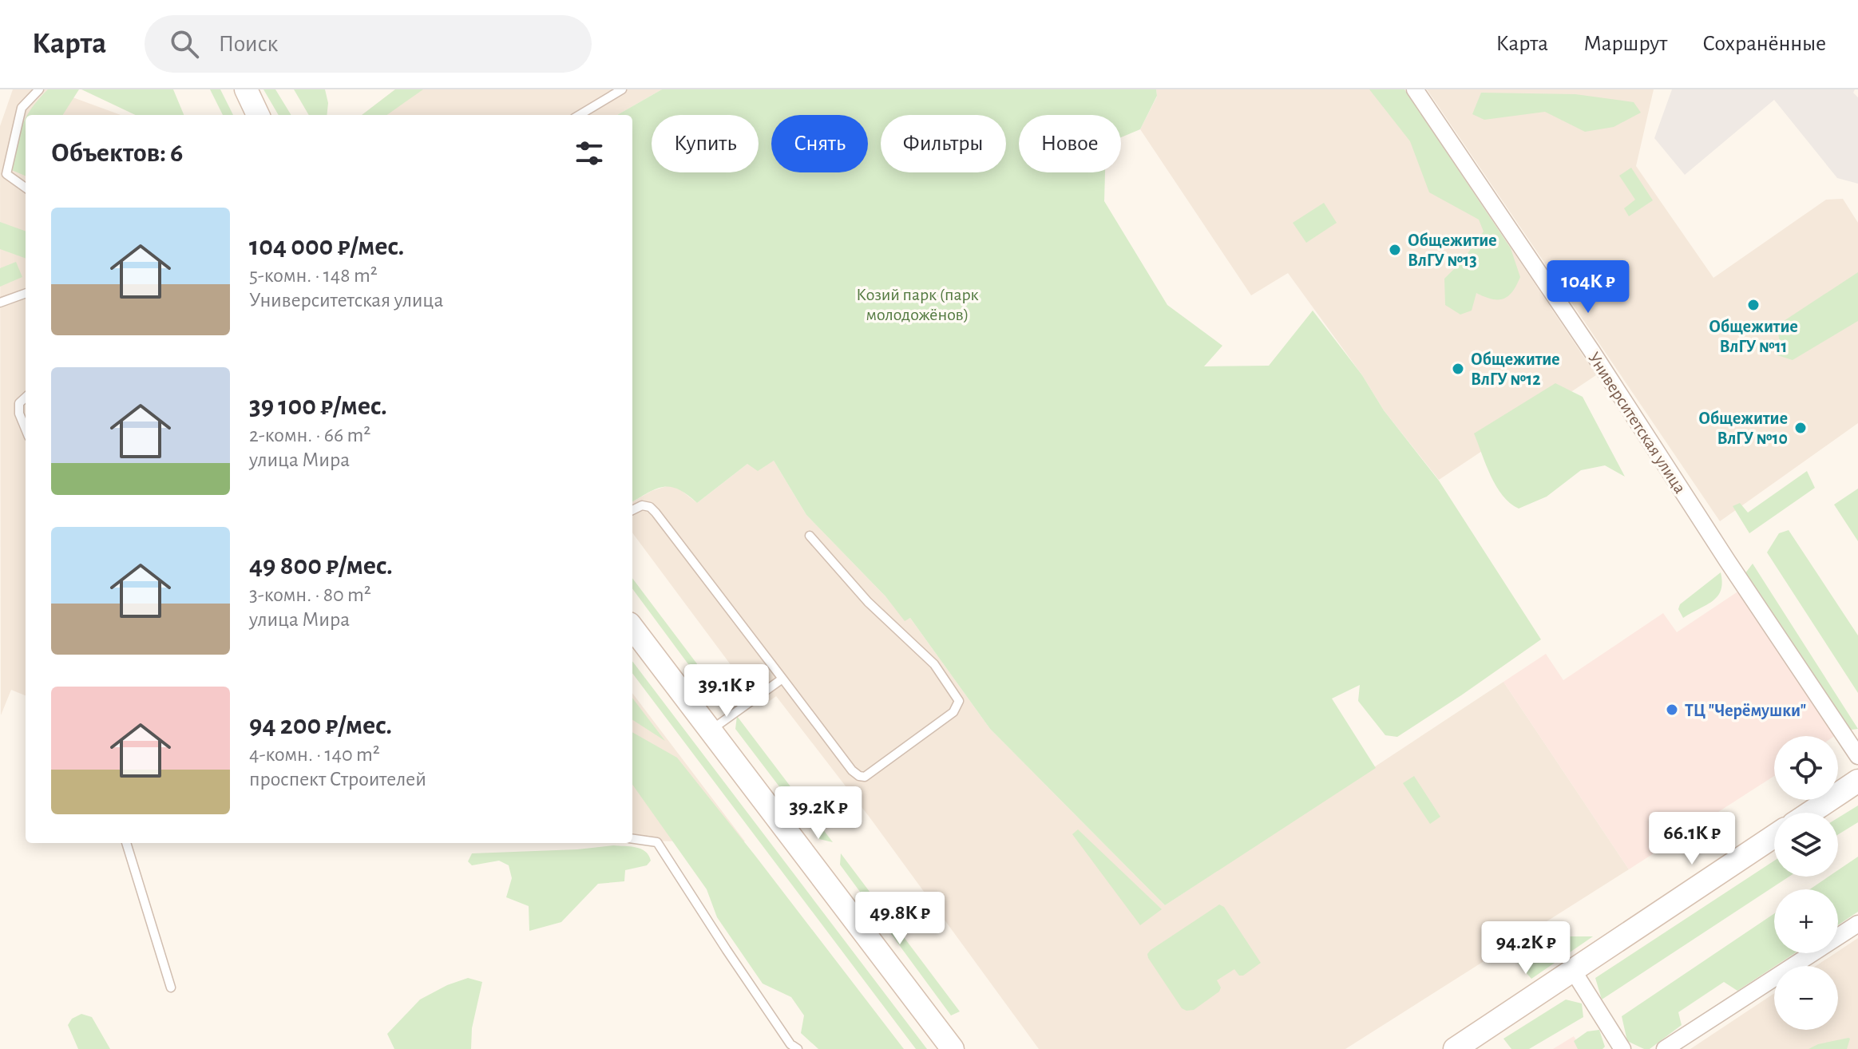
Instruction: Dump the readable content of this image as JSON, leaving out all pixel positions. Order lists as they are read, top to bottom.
{
  "streets": {
    "street": ["Университетская улица"]
  },
  "parks": ["Козий парк (парк молодожёнов)"],
  "places": [
    "Общежитие ВлГУ №13",
    "Общежитие ВлГУ №11",
    "Общежитие ВлГУ №12",
    "Общежитие ВлГУ №10",
    "ТЦ \"Черёмушки\""
  ],
  "page": {
    "header": "Карта",
    "search": "Поиск",
    "nav": ["Карта", "Маршрут", "Сохранённые"],
    "chip": [
      "Купить",
      "Снять",
      "Фильтры",
      "Новое"
    ],
    "heading": "Объектов: 6",
    "list": [
      {
        "name": "104 000 ₽/мес.",
        "note": "5-комн. · 148 m² · Университетская улица"
      },
      {
        "name": "39 100 ₽/мес.",
        "note": "2-комн. · 66 m² · улица Мира"
      },
      {
        "name": "49 800 ₽/мес.",
        "note": "3-комн. · 80 m² · улица Мира"
      },
      {
        "name": "94 200 ₽/мес.",
        "note": "4-комн. · 140 m² · проспект Строителей"
      }
    ],
    "price": [
      "104K ₽",
      "39.1K ₽",
      "39.2K ₽",
      "66.1K ₽",
      "49.8K ₽",
      "94.2K ₽"
    ],
    "map_buttons": ["+", "−"]
  }
}
